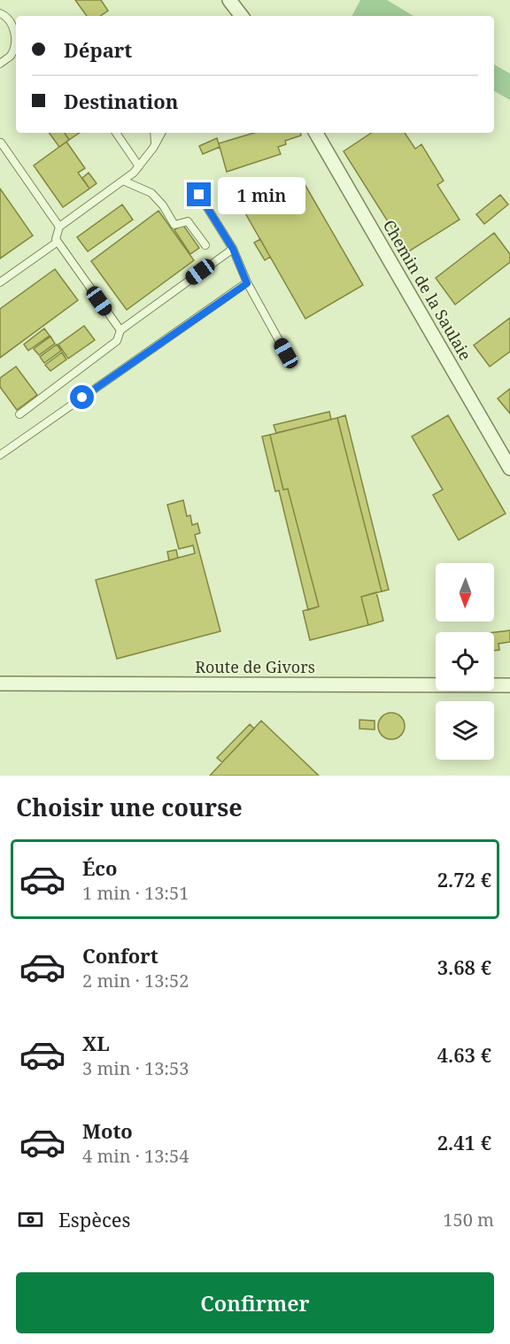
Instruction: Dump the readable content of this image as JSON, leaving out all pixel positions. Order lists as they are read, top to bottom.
{
  "streets": {
    "street": ["Chemin de la Saulaie", "Route de Givors"]
  },
  "north": "bottom",
  "page": {
    "banner": ["Départ", "Destination"],
    "bubble": "1 min",
    "heading": "Choisir une course",
    "list": [
      {
        "name": "Éco",
        "note": "1 min · 13:51",
        "value": "2.72 €"
      },
      {
        "name": "Confort",
        "note": "2 min · 13:52",
        "value": "3.68 €"
      },
      {
        "name": "XL",
        "note": "3 min · 13:53",
        "value": "4.63 €"
      },
      {
        "name": "Moto",
        "note": "4 min · 13:54",
        "value": "2.41 €"
      }
    ],
    "pay": ["Espèces", "150 m"],
    "buttons": "Confirmer"
  }
}
